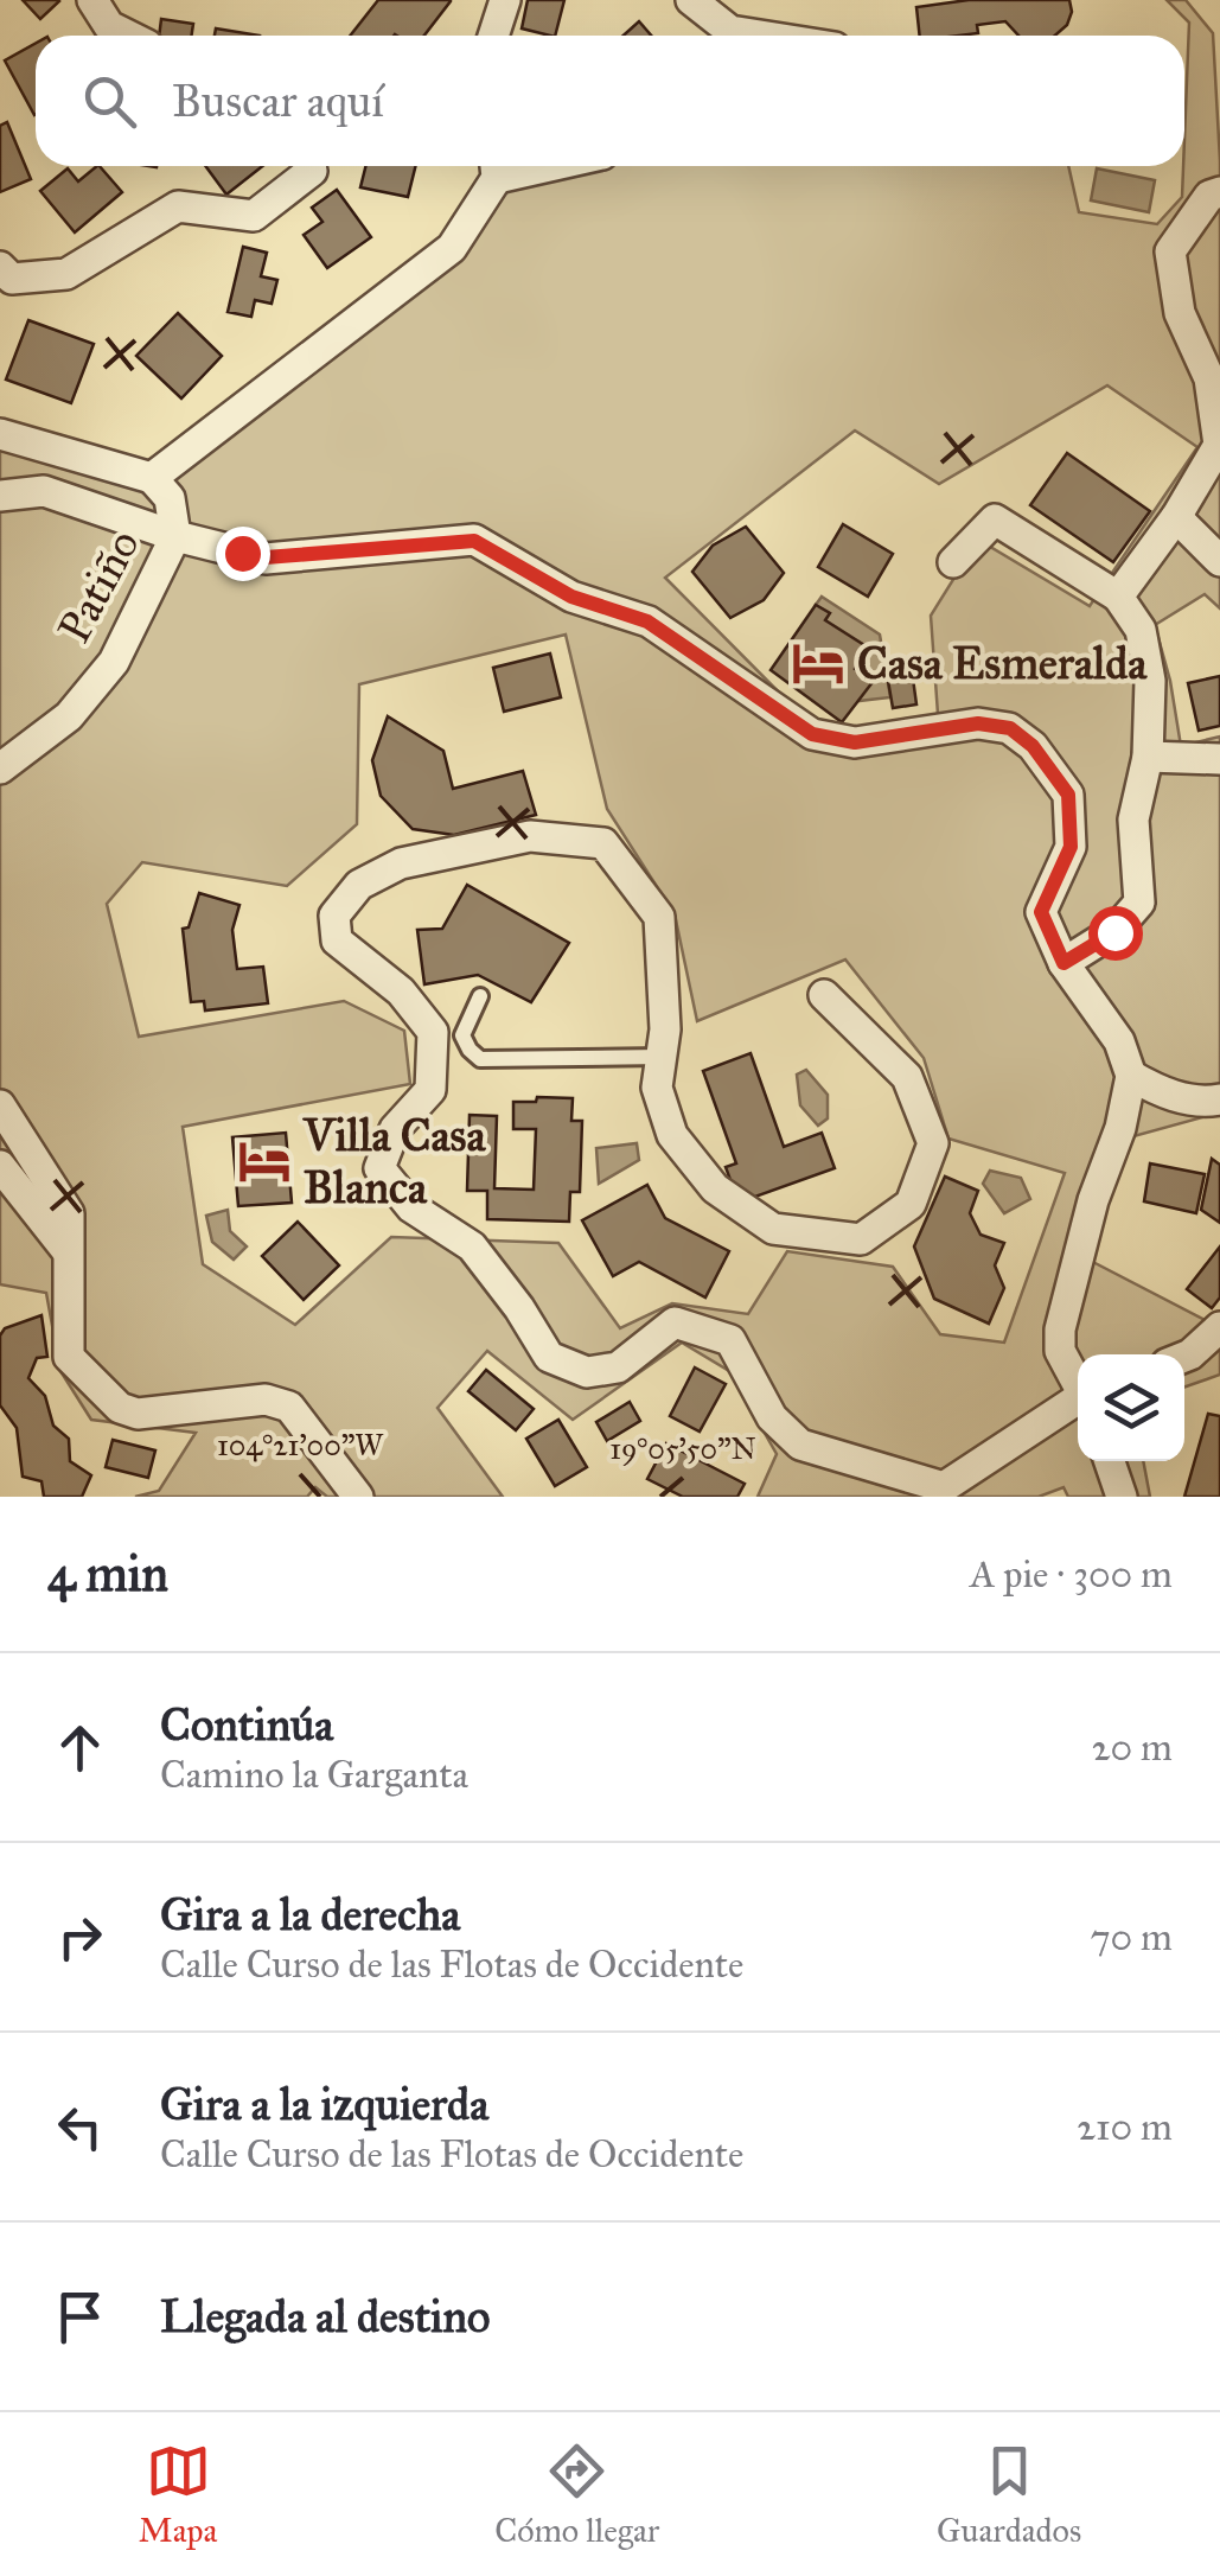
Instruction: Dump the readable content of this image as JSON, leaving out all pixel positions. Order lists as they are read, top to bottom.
{
  "streets": {
    "street": ["Patiño"]
  },
  "places": {
    "hotel": ["Casa Esmeralda", "Villa Casa Blanca"]
  },
  "page": {
    "search": "Buscar aquí",
    "heading": ["4 min", "A pie · 300 m"],
    "list": [
      ["Continúa", "Camino la Garganta", "20 m"],
      ["Gira a la derecha", "Calle Curso de las Flotas de Occidente", "70 m"],
      ["Gira a la izquierda", "Calle Curso de las Flotas de Occidente", "210 m"],
      "Llegada al destino"
    ],
    "nav": ["Mapa", "Cómo llegar", "Guardados"]
  },
  "coordinates": ["104°21'00\"W", "19°05'50\"N"]
}
